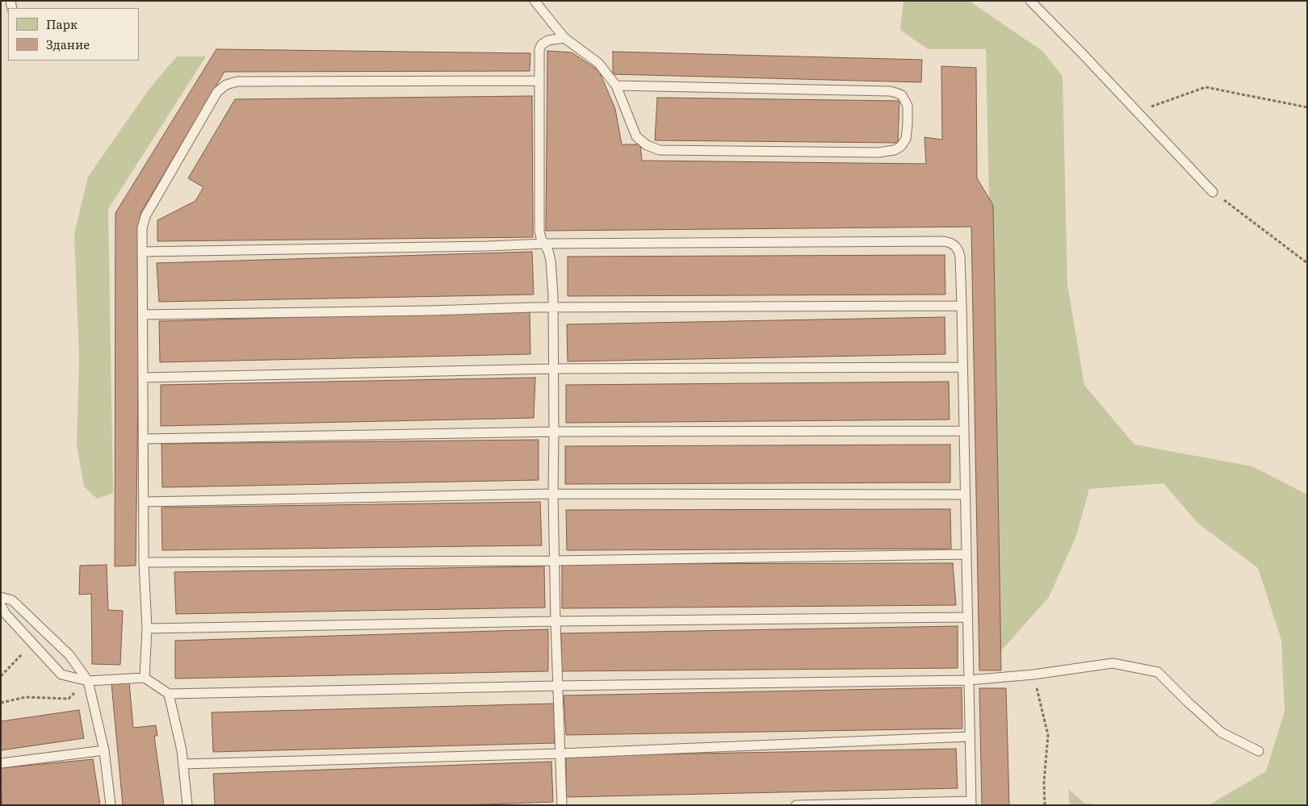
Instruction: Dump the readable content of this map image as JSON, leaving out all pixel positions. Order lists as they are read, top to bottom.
{
  "legend": ["Парк", "Здание"]
}
